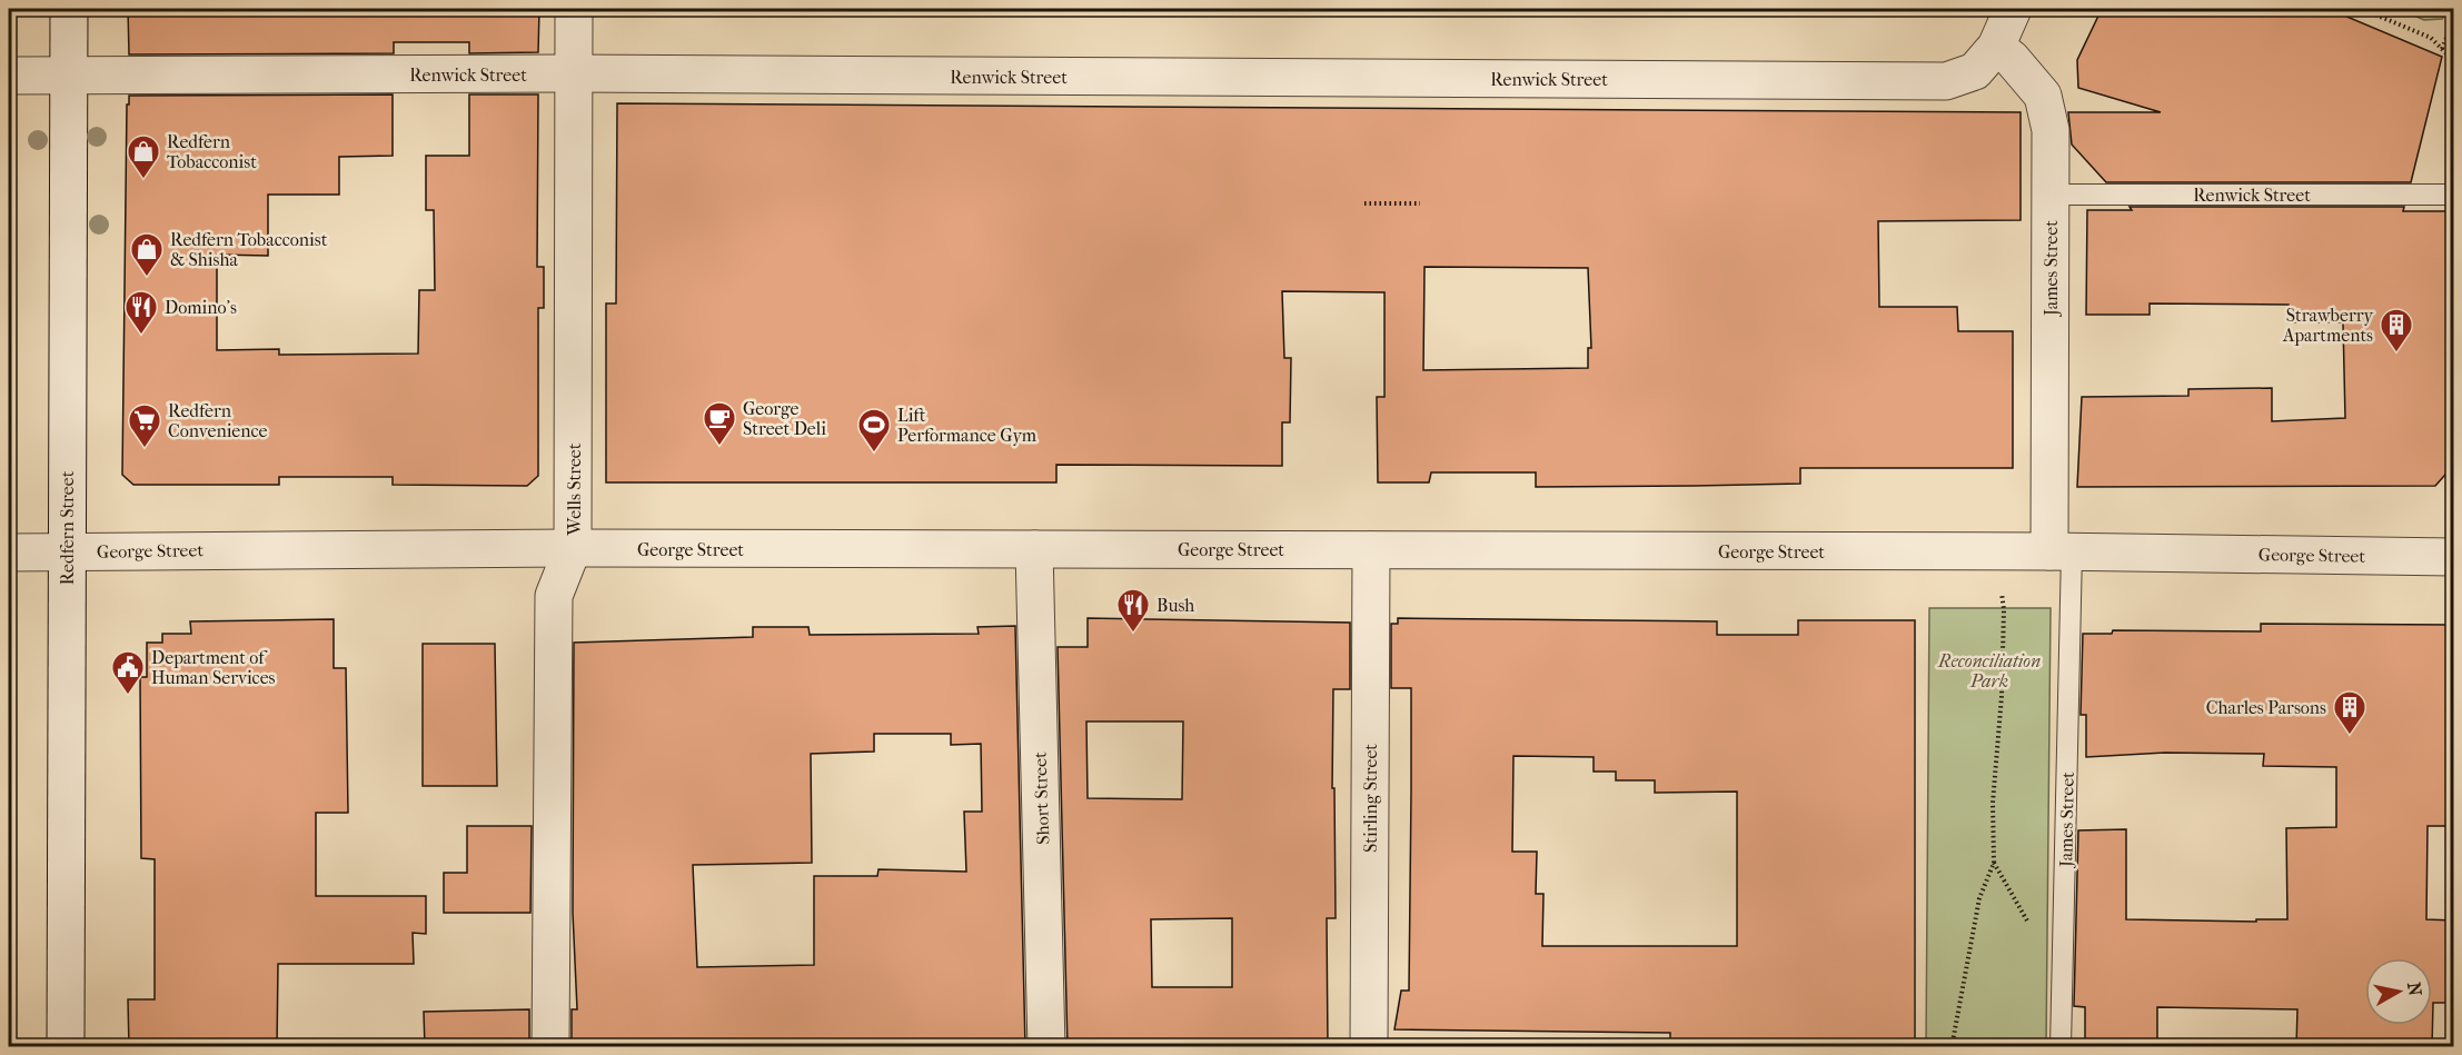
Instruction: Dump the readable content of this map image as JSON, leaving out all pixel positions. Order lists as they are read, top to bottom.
{
  "streets": {
    "street": [
      "Renwick Street",
      "James Street",
      "Wells Street",
      "Redfern Street",
      "George Street",
      "Short Street",
      "Stirling Street"
    ]
  },
  "crossings": [
    ["Renwick Street", "James Street"],
    ["Renwick Street", "Wells Street"],
    ["Renwick Street", "Redfern Street"],
    ["James Street", "George Street"],
    ["Wells Street", "George Street"],
    ["Redfern Street", "George Street"],
    ["George Street", "Short Street"],
    ["George Street", "Stirling Street"]
  ],
  "parks": ["Reconciliation Park"],
  "places": {
    "shop": ["Redfern Tobacconist", "Redfern Tobacconist & Shisha"],
    "restaurant": ["Domino's", "Bush"],
    "building": ["Strawberry Apartments", "Charles Parsons"],
    "cafe": ["George Street Deli"],
    "supermarket": ["Redfern Convenience"],
    "sports": ["Lift Performance Gym"],
    "public building": ["Department of Human Services"]
  },
  "north": "right"
}
